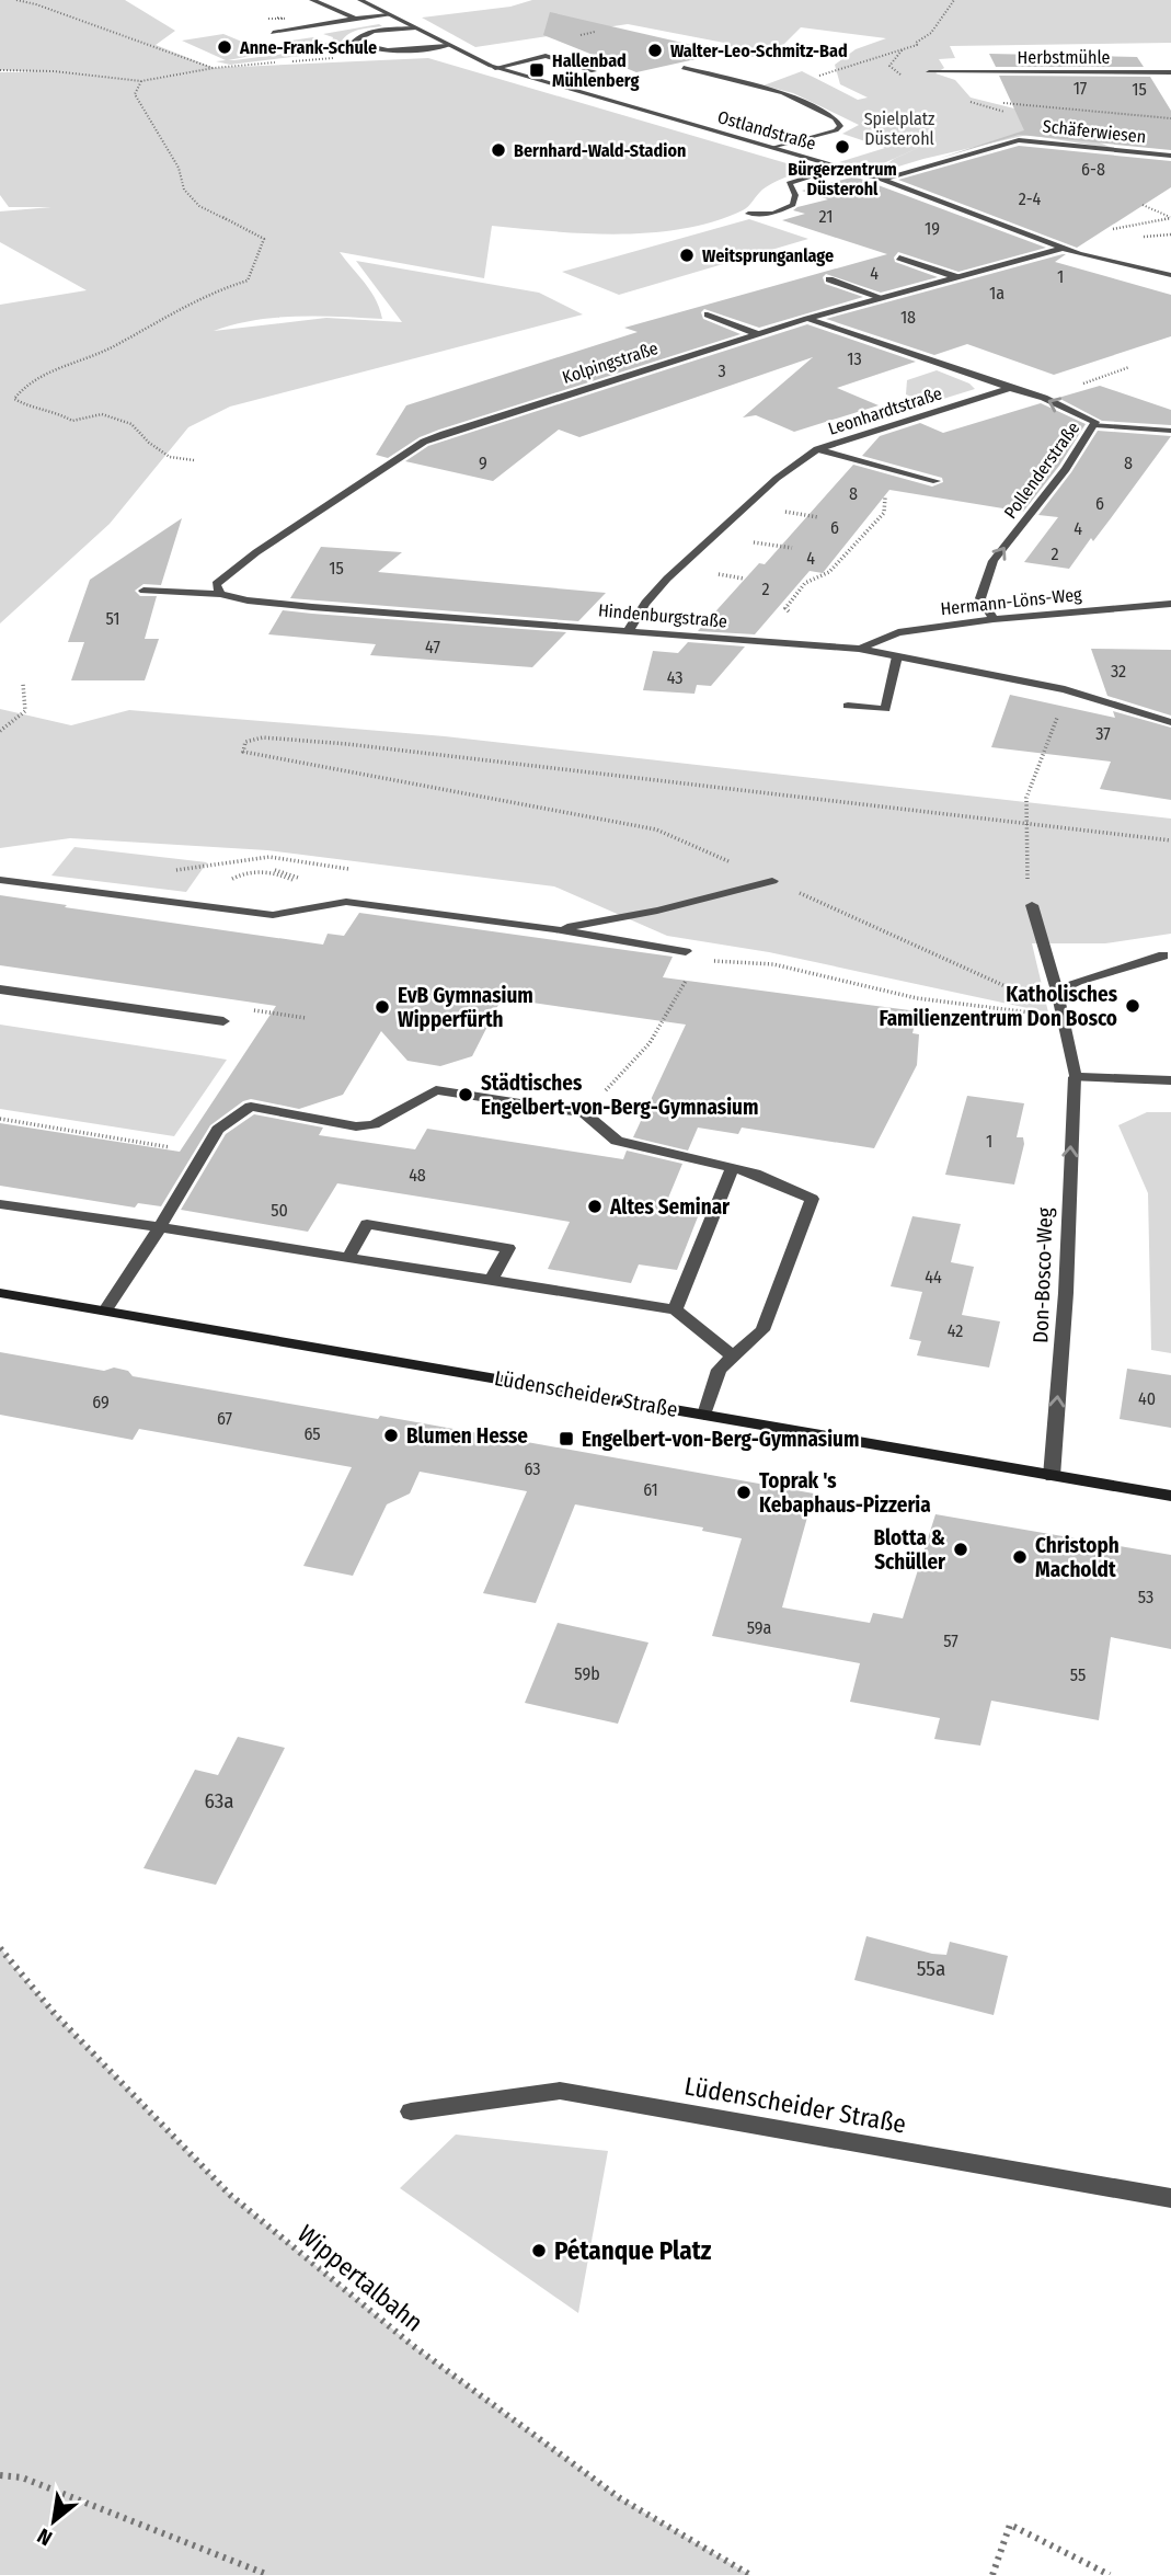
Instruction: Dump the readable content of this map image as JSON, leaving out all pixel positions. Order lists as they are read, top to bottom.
{
  "streets": {
    "main road": ["Lüdenscheider Straße"],
    "street": [
      "Herbstmühle",
      "Ostlandstraße",
      "Schäferwiesen",
      "Kolpingstraße",
      "Leonhardtstraße",
      "Pollenderstraße",
      "Hermann-Löns-Weg",
      "Hindenburgstraße",
      "Don-Bosco-Weg"
    ],
    "path": ["Wippertalbahn"]
  },
  "crossings": [
    ["Ostlandstraße", "Schäferwiesen"],
    ["Ostlandstraße", "Kolpingstraße"],
    ["Kolpingstraße", "Leonhardtstraße"],
    ["Kolpingstraße", "Hindenburgstraße"],
    ["Leonhardtstraße", "Pollenderstraße"],
    ["Leonhardtstraße", "Hindenburgstraße"],
    ["Pollenderstraße", "Hermann-Löns-Weg"],
    ["Hermann-Löns-Weg", "Hindenburgstraße"],
    ["Don-Bosco-Weg", "Lüdenscheider Straße"]
  ],
  "one_way": ["Don-Bosco-Weg"],
  "parks": ["Spielplatz Düsterohl"],
  "places": {
    "other": [
      "Anne-Frank-Schule",
      "Walter-Leo-Schmitz-Bad",
      "Bürgerzentrum Düsterohl",
      "Bernhard-Wald-Stadion",
      "Weitsprunganlage",
      "Katholisches Familienzentrum Don Bosco",
      "EvB Gymnasium Wipperfürth",
      "Städtisches Engelbert-von-Berg-Gymnasium",
      "Altes Seminar",
      "Blumen Hesse",
      "Toprak 's Kebaphaus-Pizzeria",
      "Blotta & Schüller",
      "Christoph Macholdt",
      "Pétanque Platz"
    ],
    "transit": ["Hallenbad Mühlenberg", "Engelbert-von-Berg-Gymnasium"]
  },
  "house_numbers": [
    "17",
    "15",
    "6-8",
    "2-4",
    "21",
    "19",
    "4",
    "1",
    "1a",
    "18",
    "13",
    "3",
    "9",
    "8",
    "8",
    "6",
    "6",
    "4",
    "2",
    "4",
    "15",
    "2",
    "51",
    "47",
    "32",
    "43",
    "37",
    "1",
    "48",
    "50",
    "44",
    "42",
    "40",
    "69",
    "67",
    "65",
    "63",
    "61",
    "53",
    "59a",
    "57",
    "59b",
    "55",
    "63a",
    "55a"
  ],
  "north": "bottom left"
}
